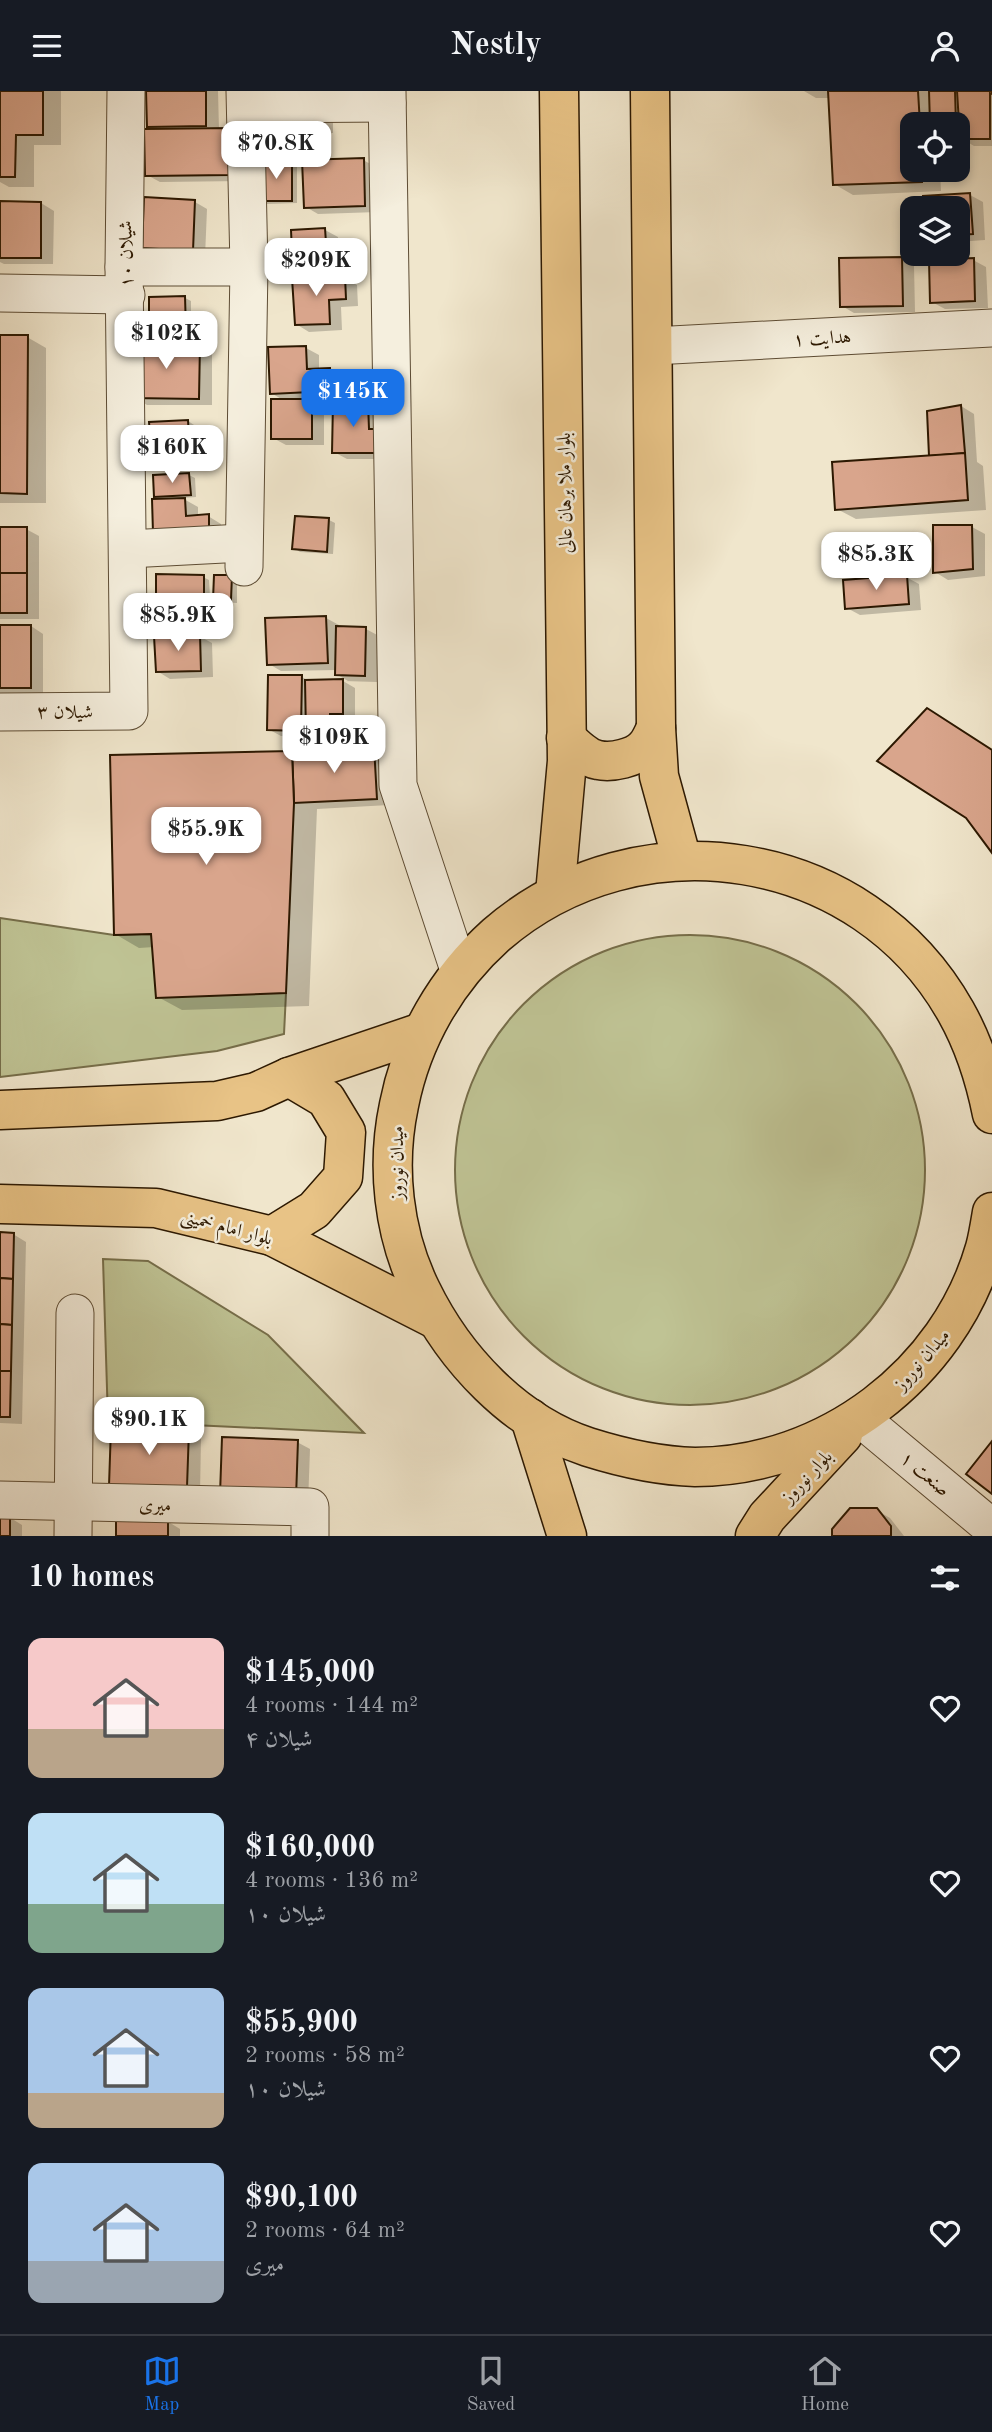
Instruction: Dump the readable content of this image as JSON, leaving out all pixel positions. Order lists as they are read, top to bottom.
{
  "streets": {
    "main road": [
      "بلوار ملا برهان عالی",
      "میدان نوروز",
      "بلوار امام خمینی",
      "بلوار نوروز"
    ],
    "street": [
      "شیلان ۱۰",
      "هدایت ۱",
      "شیلان ۳",
      "صنعت ۱",
      "میری"
    ]
  },
  "crossings": [
    ["شیلان ۱۰", "شیلان ۳"],
    ["بلوار ملا برهان عالی", "میدان نوروز"],
    ["میدان نوروز", "بلوار امام خمینی"],
    ["میدان نوروز", "صنعت ۱"],
    ["میدان نوروز", "بلوار نوروز"],
    ["صنعت ۱", "بلوار نوروز"]
  ],
  "page": {
    "header": "Nestly",
    "price": [
      "$70.8K",
      "$209K",
      "$102K",
      "$145K",
      "$160K",
      "$85.3K",
      "$85.9K",
      "$109K",
      "$55.9K",
      "$90.1K"
    ],
    "heading": "10 homes",
    "list": [
      {
        "name": "$145,000",
        "note": "4 rooms · 144 m² · شیلان ۴"
      },
      {
        "name": "$160,000",
        "note": "4 rooms · 136 m² · شیلان ۱۰"
      },
      {
        "name": "$55,900",
        "note": "2 rooms · 58 m² · شیلان ۱۰"
      },
      {
        "name": "$90,100",
        "note": "2 rooms · 64 m² · میری"
      }
    ],
    "tabs": ["Map", "Saved", "Home"]
  }
}
